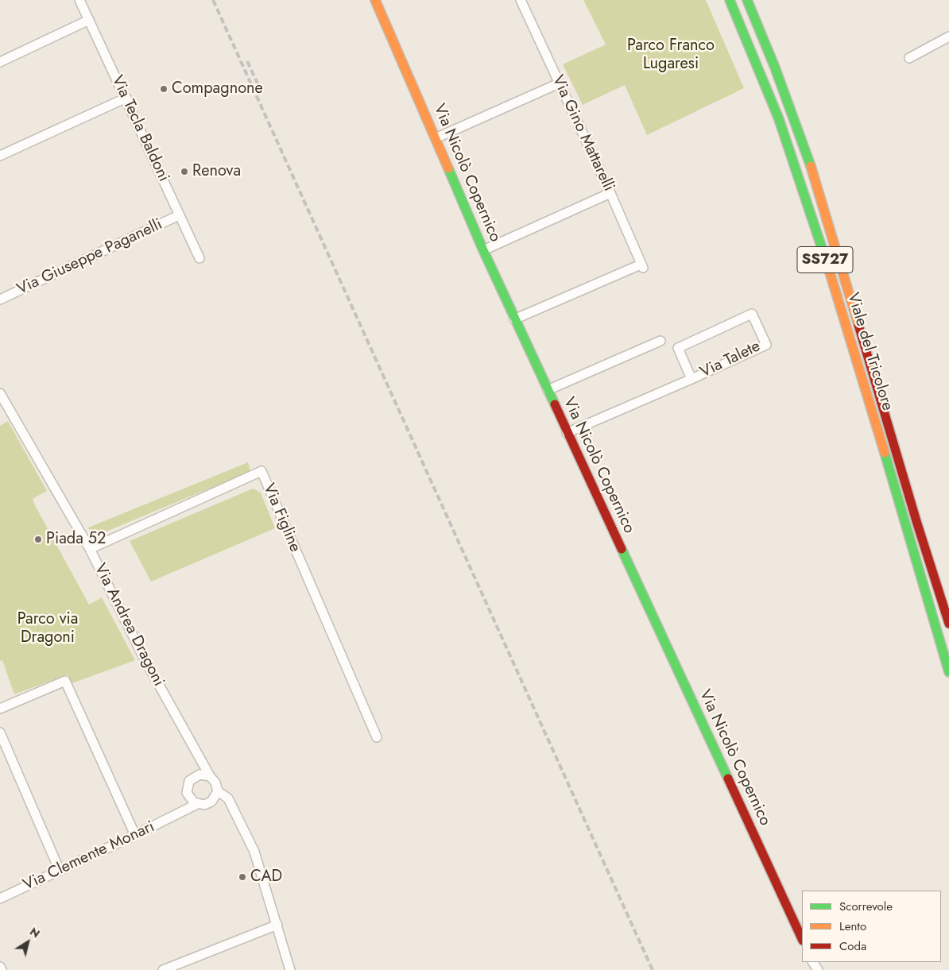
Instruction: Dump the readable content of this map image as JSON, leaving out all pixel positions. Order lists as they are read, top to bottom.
{
  "streets": {
    "main road": ["Via Nicolò Copernico", "SS727", "Viale del Tricolore"],
    "street": [
      "Via Tecla Baldoni",
      "Via Gino Mattarelli",
      "Via Giuseppe Paganelli",
      "Via Talete",
      "Via Figline",
      "Via Andrea Dragoni",
      "Via Clemente Monari"
    ]
  },
  "crossings": [
    ["Via Tecla Baldoni", "Via Giuseppe Paganelli"],
    ["Via Gino Mattarelli", "Via Nicolò Copernico"],
    ["Via Nicolò Copernico", "Via Talete"],
    ["Via Figline", "Via Andrea Dragoni"],
    ["Via Andrea Dragoni", "Via Clemente Monari"]
  ],
  "parks": ["Parco Franco Lugaresi", "Parco via Dragoni"],
  "places": [
    "Compagnone",
    "Renova",
    "Piada 52",
    "CAD"
  ],
  "legend": ["Scorrevole", "Lento", "Coda"],
  "north": "top right"
}
